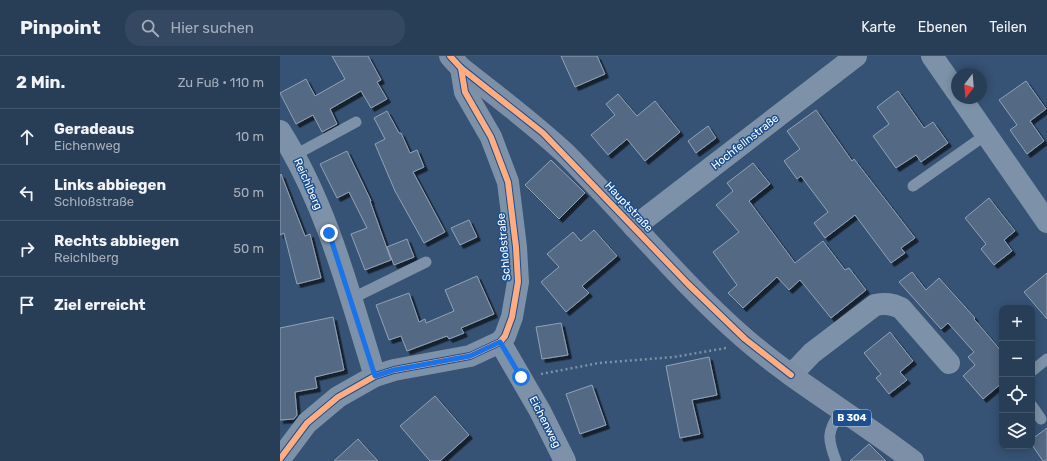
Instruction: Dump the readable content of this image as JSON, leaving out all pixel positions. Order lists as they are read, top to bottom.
{
  "streets": {
    "main road": ["Hauptstraße", "B 304"],
    "street": [
      "Hochfellnstraße",
      "Reichlberg",
      "Schloßstraße",
      "Eichenweg"
    ]
  },
  "crossings": [
    ["Hochfellnstraße", "Hauptstraße"],
    ["Hauptstraße", "Schloßstraße"],
    ["Schloßstraße", "Eichenweg"]
  ],
  "north": "bottom",
  "page": {
    "header": "Pinpoint",
    "search": "Hier suchen",
    "nav": ["Karte", "Ebenen", "Teilen"],
    "heading": ["2 Min.", "Zu Fuß · 110 m"],
    "list": [
      ["Geradeaus", "Eichenweg", "10 m"],
      ["Links abbiegen", "Schloßstraße", "50 m"],
      ["Rechts abbiegen", "Reichlberg", "50 m"],
      "Ziel erreicht"
    ],
    "map_buttons": ["+", "−"]
  }
}
